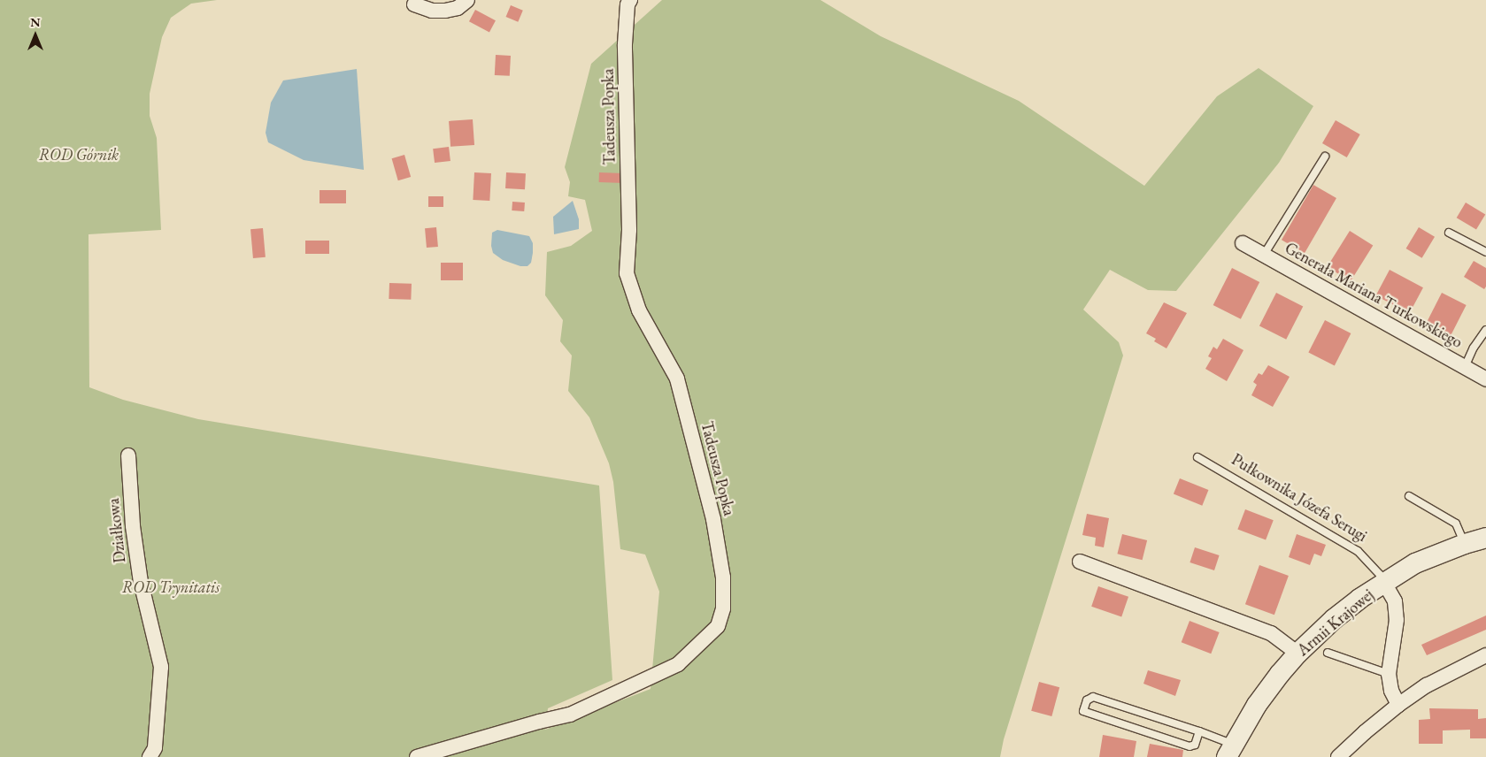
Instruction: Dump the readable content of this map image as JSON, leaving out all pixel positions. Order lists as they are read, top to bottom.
{
  "streets": {
    "main road": ["Armii Krajowej"],
    "street": [
      "Tadeusza Popka",
      "Generała Mariana Turkowskiego",
      "Pułkownika Józefa Serugi",
      "Działkowa"
    ]
  },
  "crossings": [
    ["Pułkownika Józefa Serugi", "Armii Krajowej"]
  ],
  "parks": ["ROD Górnik", "ROD Trynitatis"],
  "north": "top"
}
